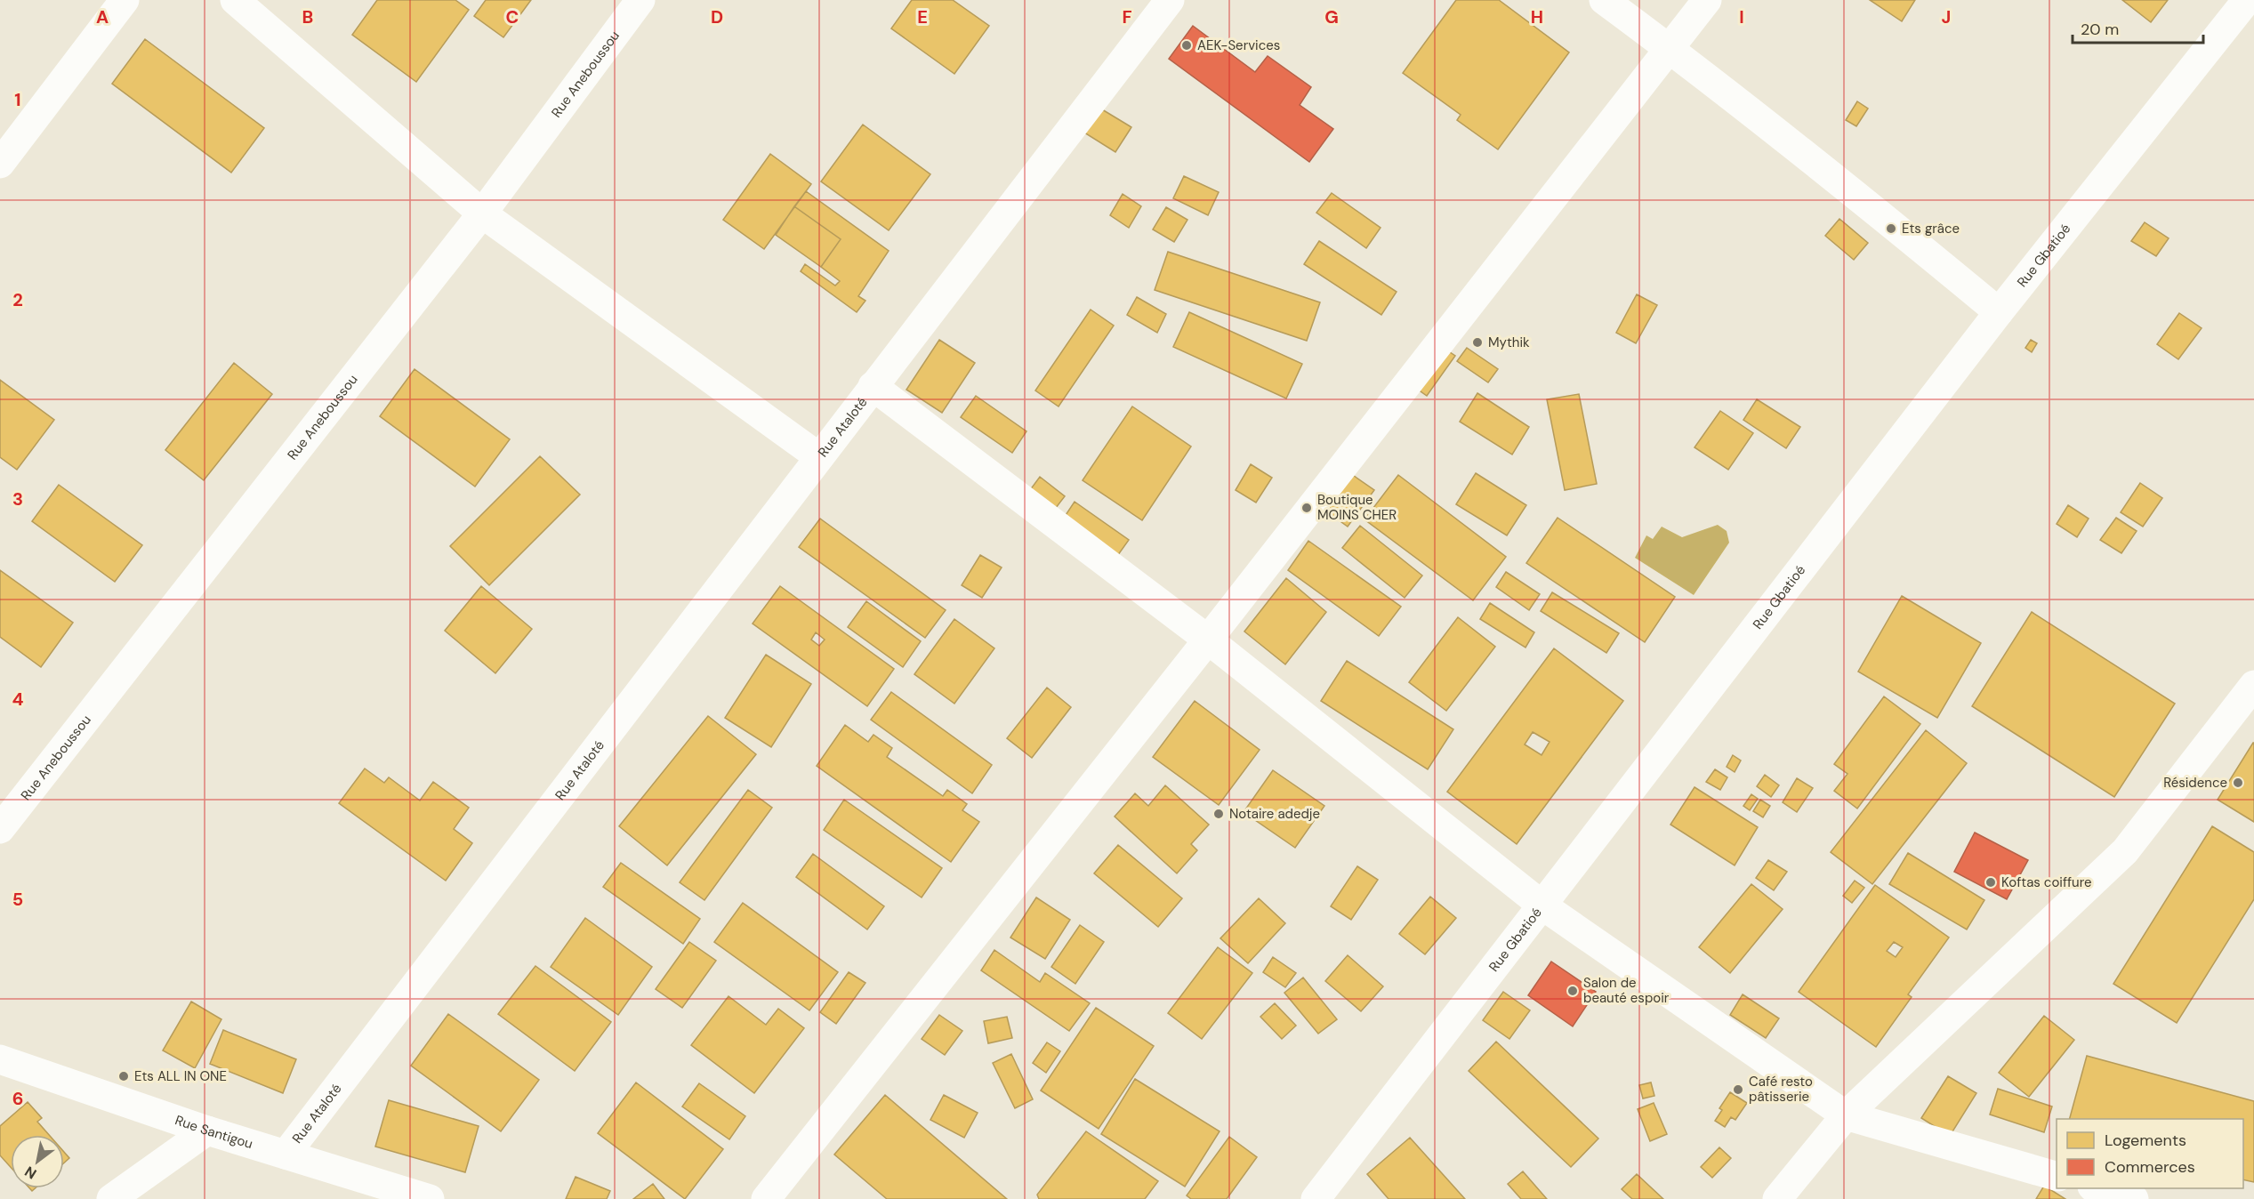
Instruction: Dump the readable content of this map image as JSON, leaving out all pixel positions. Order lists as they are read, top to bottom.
{
  "streets": {
    "street": [
      "Rue Aneboussou",
      "Rue Gbatioé",
      "Rue Ataloté",
      "Rue Santigou"
    ]
  },
  "crossings": [
    ["Rue Ataloté", "Rue Santigou"]
  ],
  "places": [
    "AEK-Services",
    "Ets grâce",
    "Mythik",
    "Boutique MOINS CHER",
    "Résidence",
    "Notaire adedje",
    "Koftas coiffure",
    "Salon de beauté espoir",
    "Ets ALL IN ONE",
    "Café resto pâtisserie"
  ],
  "legend": ["Logements", "Commerces"],
  "scale_bar": "20 m",
  "north": "bottom left",
  "grid": {
    "columns": [
      "A",
      "B",
      "C",
      "D",
      "E",
      "F",
      "G",
      "H",
      "I",
      "J"
    ],
    "rows": [
      "1",
      "2",
      "3",
      "4",
      "5",
      "6"
    ]
  }
}
